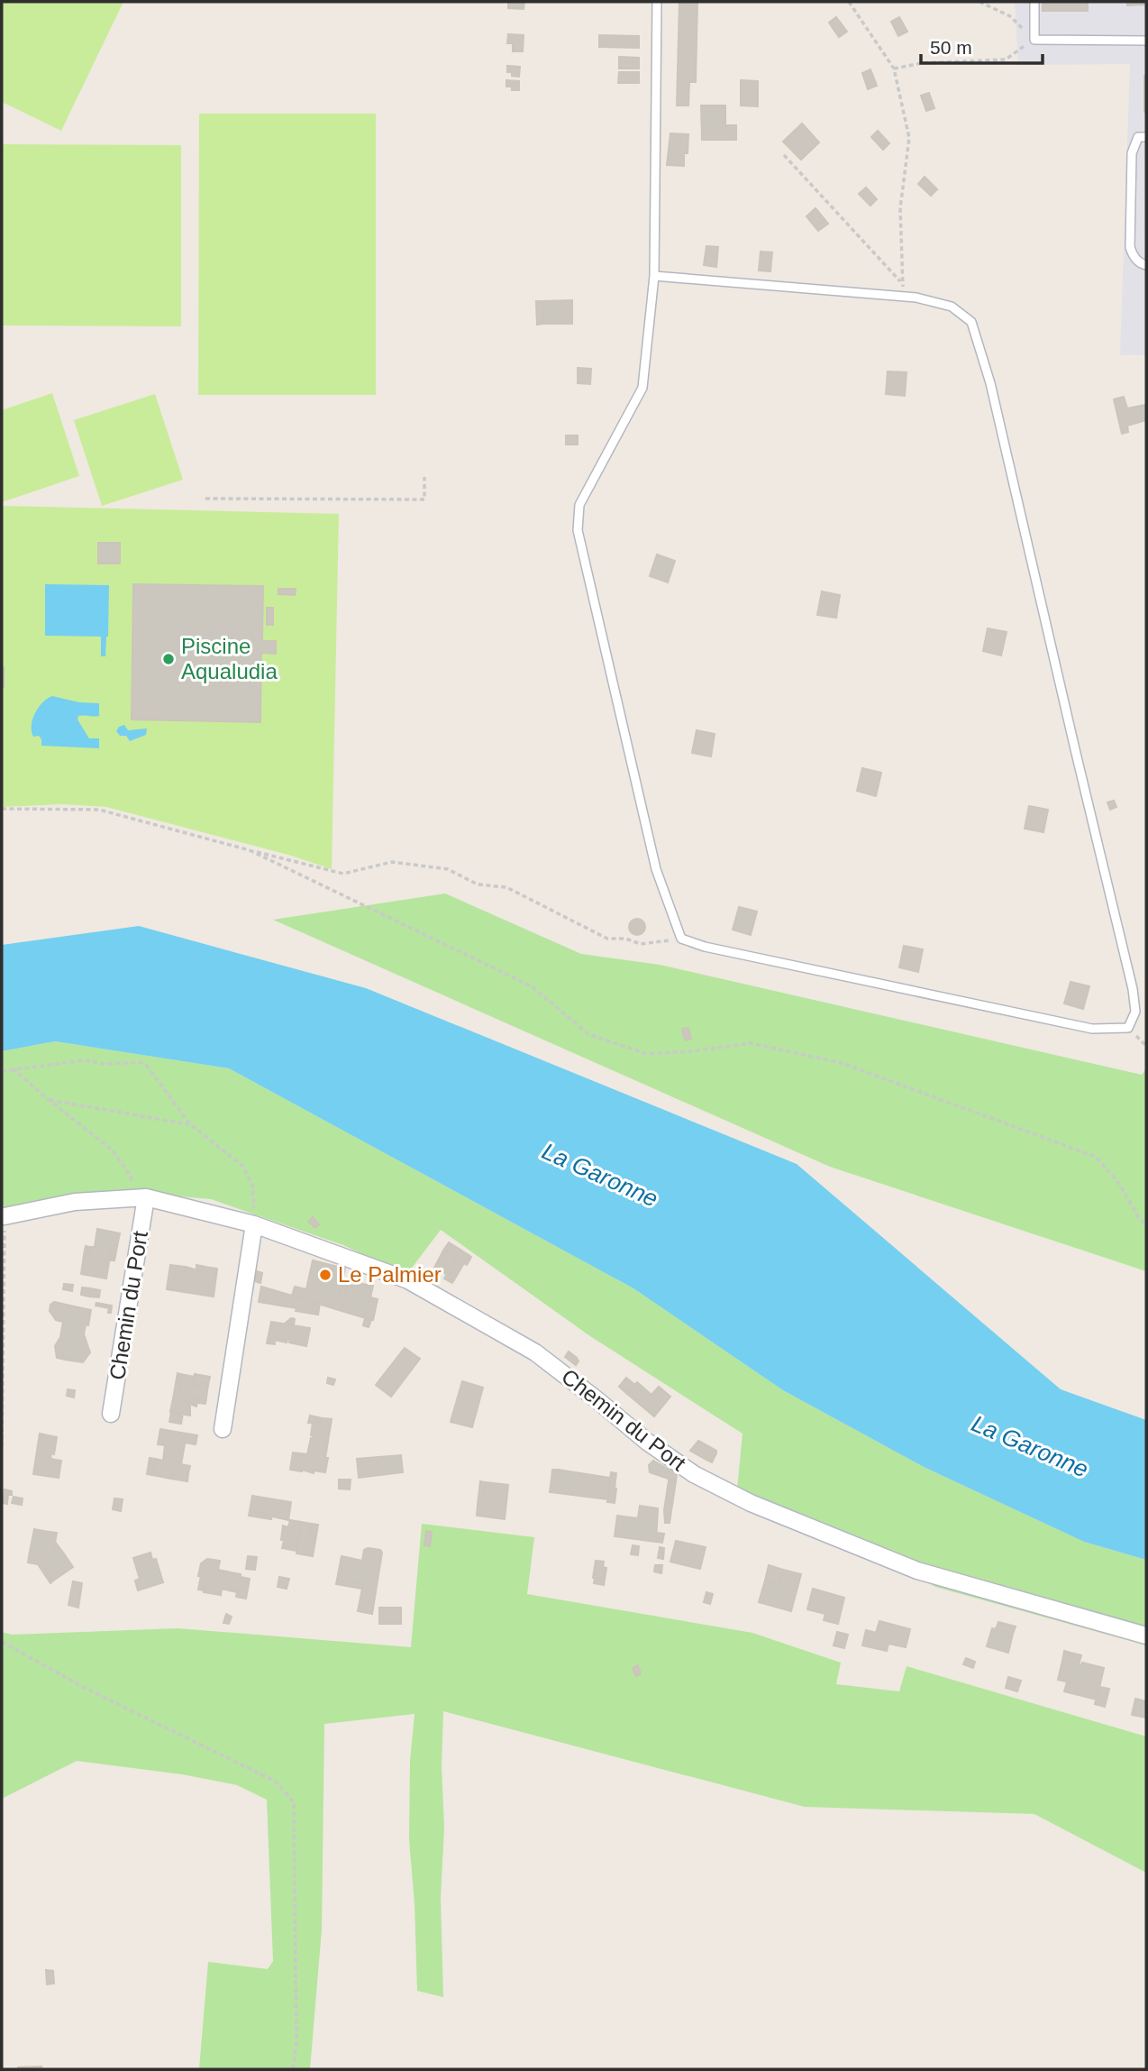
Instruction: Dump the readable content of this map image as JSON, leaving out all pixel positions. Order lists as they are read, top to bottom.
{
  "streets": {
    "street": ["Chemin du Port"]
  },
  "water": ["La Garonne"],
  "places": ["Piscine Aqualudia", "Le Palmier"],
  "scale_bar": "50 m"
}
